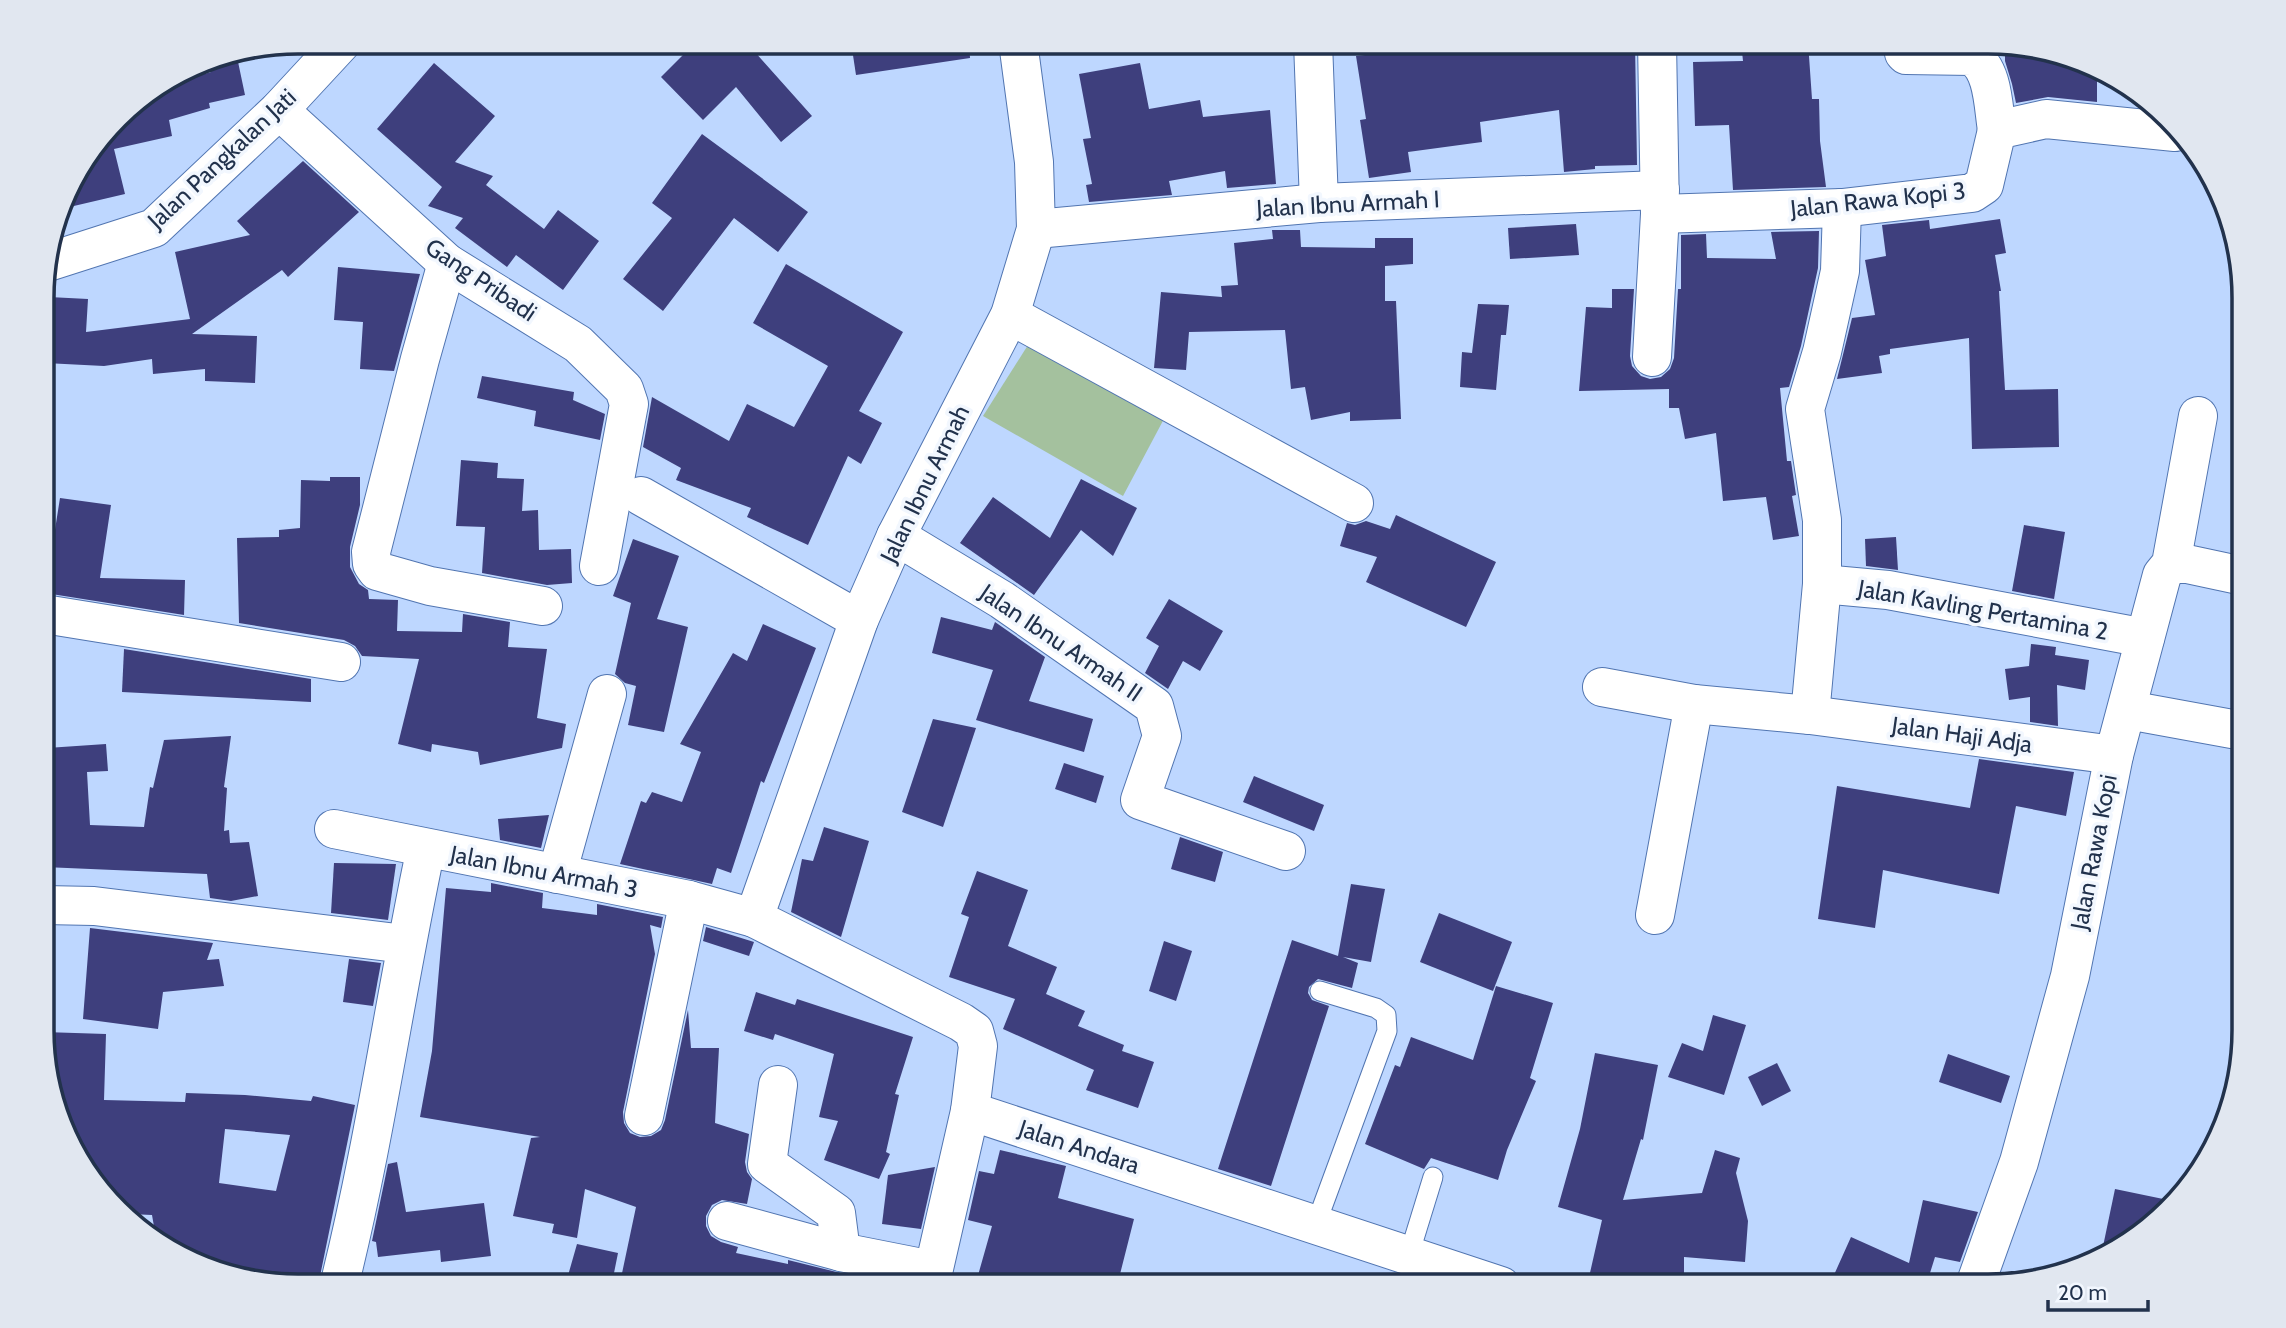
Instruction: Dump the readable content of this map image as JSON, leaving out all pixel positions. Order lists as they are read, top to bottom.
{
  "streets": {
    "street": [
      "Jalan Pangkalan Jati",
      "Jalan Rawa Kopi 3",
      "Jalan Ibnu Armah I",
      "Gang Pribadi",
      "Jalan Ibnu Armah",
      "Jalan Kavling Pertamina 2",
      "Jalan Ibnu Armah II",
      "Jalan Haji Adja",
      "Jalan Rawa Kopi",
      "Jalan Ibnu Armah 3",
      "Jalan Andara"
    ]
  },
  "crossings": [
    ["Jalan Pangkalan Jati", "Gang Pribadi"],
    ["Jalan Rawa Kopi 3", "Jalan Ibnu Armah I"],
    ["Jalan Ibnu Armah I", "Jalan Ibnu Armah"],
    ["Jalan Ibnu Armah", "Jalan Ibnu Armah II"],
    ["Jalan Ibnu Armah", "Jalan Ibnu Armah 3"],
    ["Jalan Kavling Pertamina 2", "Jalan Rawa Kopi"],
    ["Jalan Haji Adja", "Jalan Rawa Kopi"]
  ],
  "scale_bar": "20 m"
}
